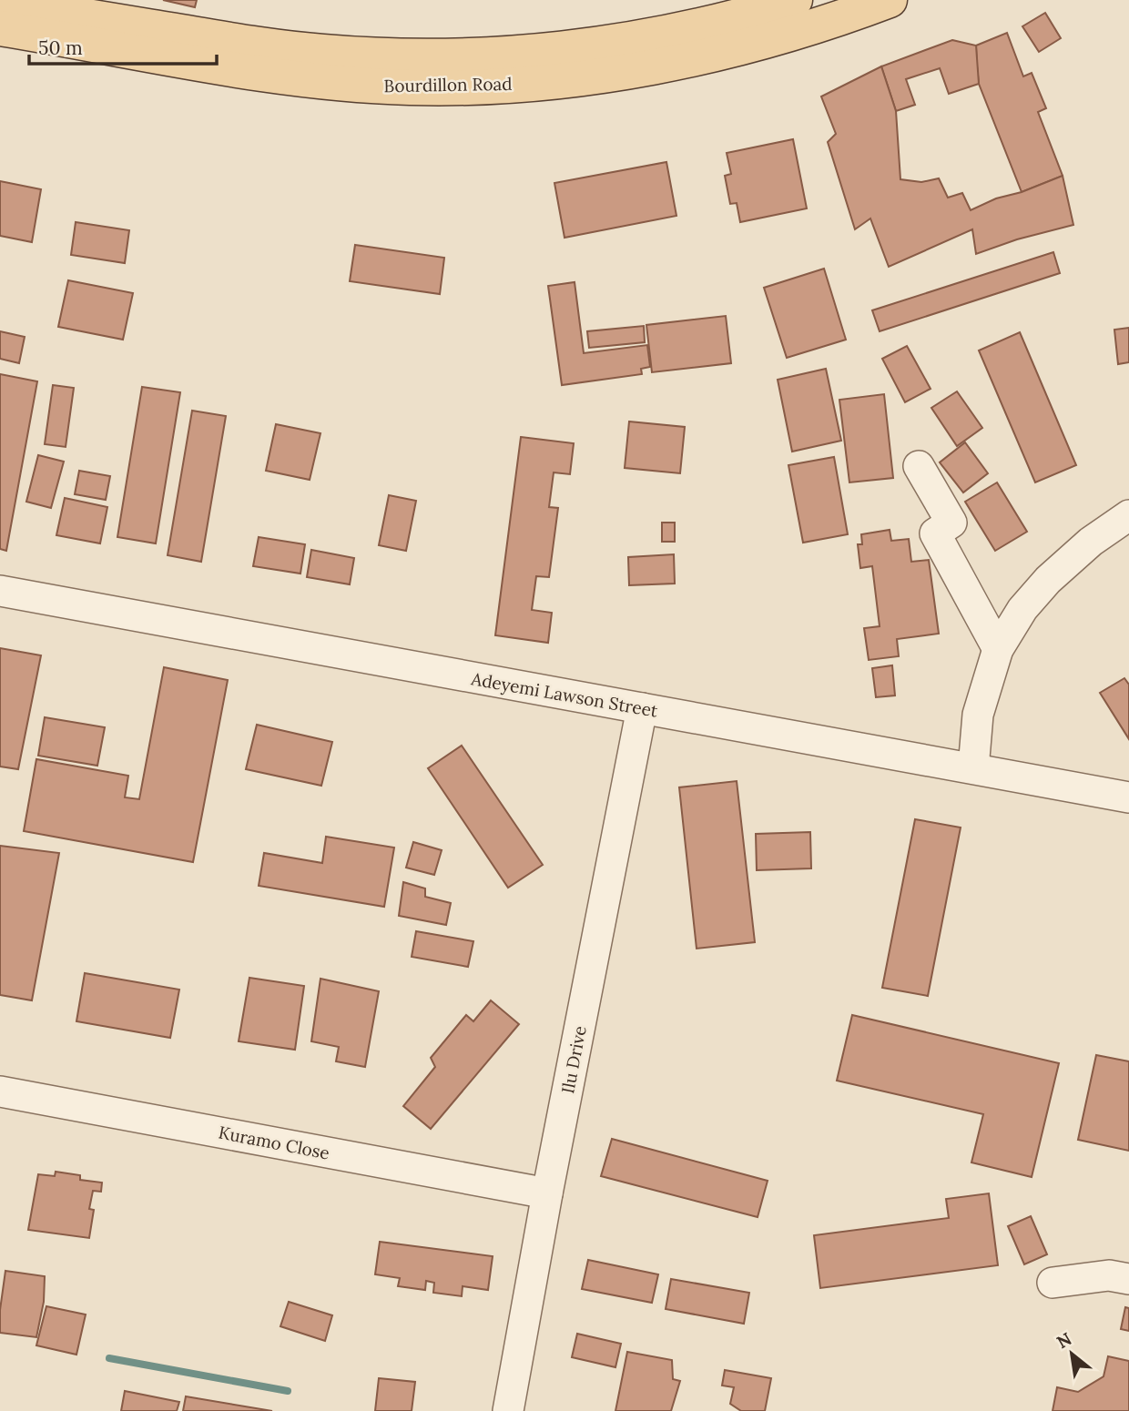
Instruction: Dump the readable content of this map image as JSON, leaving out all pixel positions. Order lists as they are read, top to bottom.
{
  "streets": {
    "main road": ["Bourdillon Road"],
    "street": ["Adeyemi Lawson Street", "Ilu Drive", "Kuramo Close"]
  },
  "crossings": [
    ["Adeyemi Lawson Street", "Ilu Drive"],
    ["Ilu Drive", "Kuramo Close"]
  ],
  "scale_bar": "50 m",
  "north": "top left"
}
